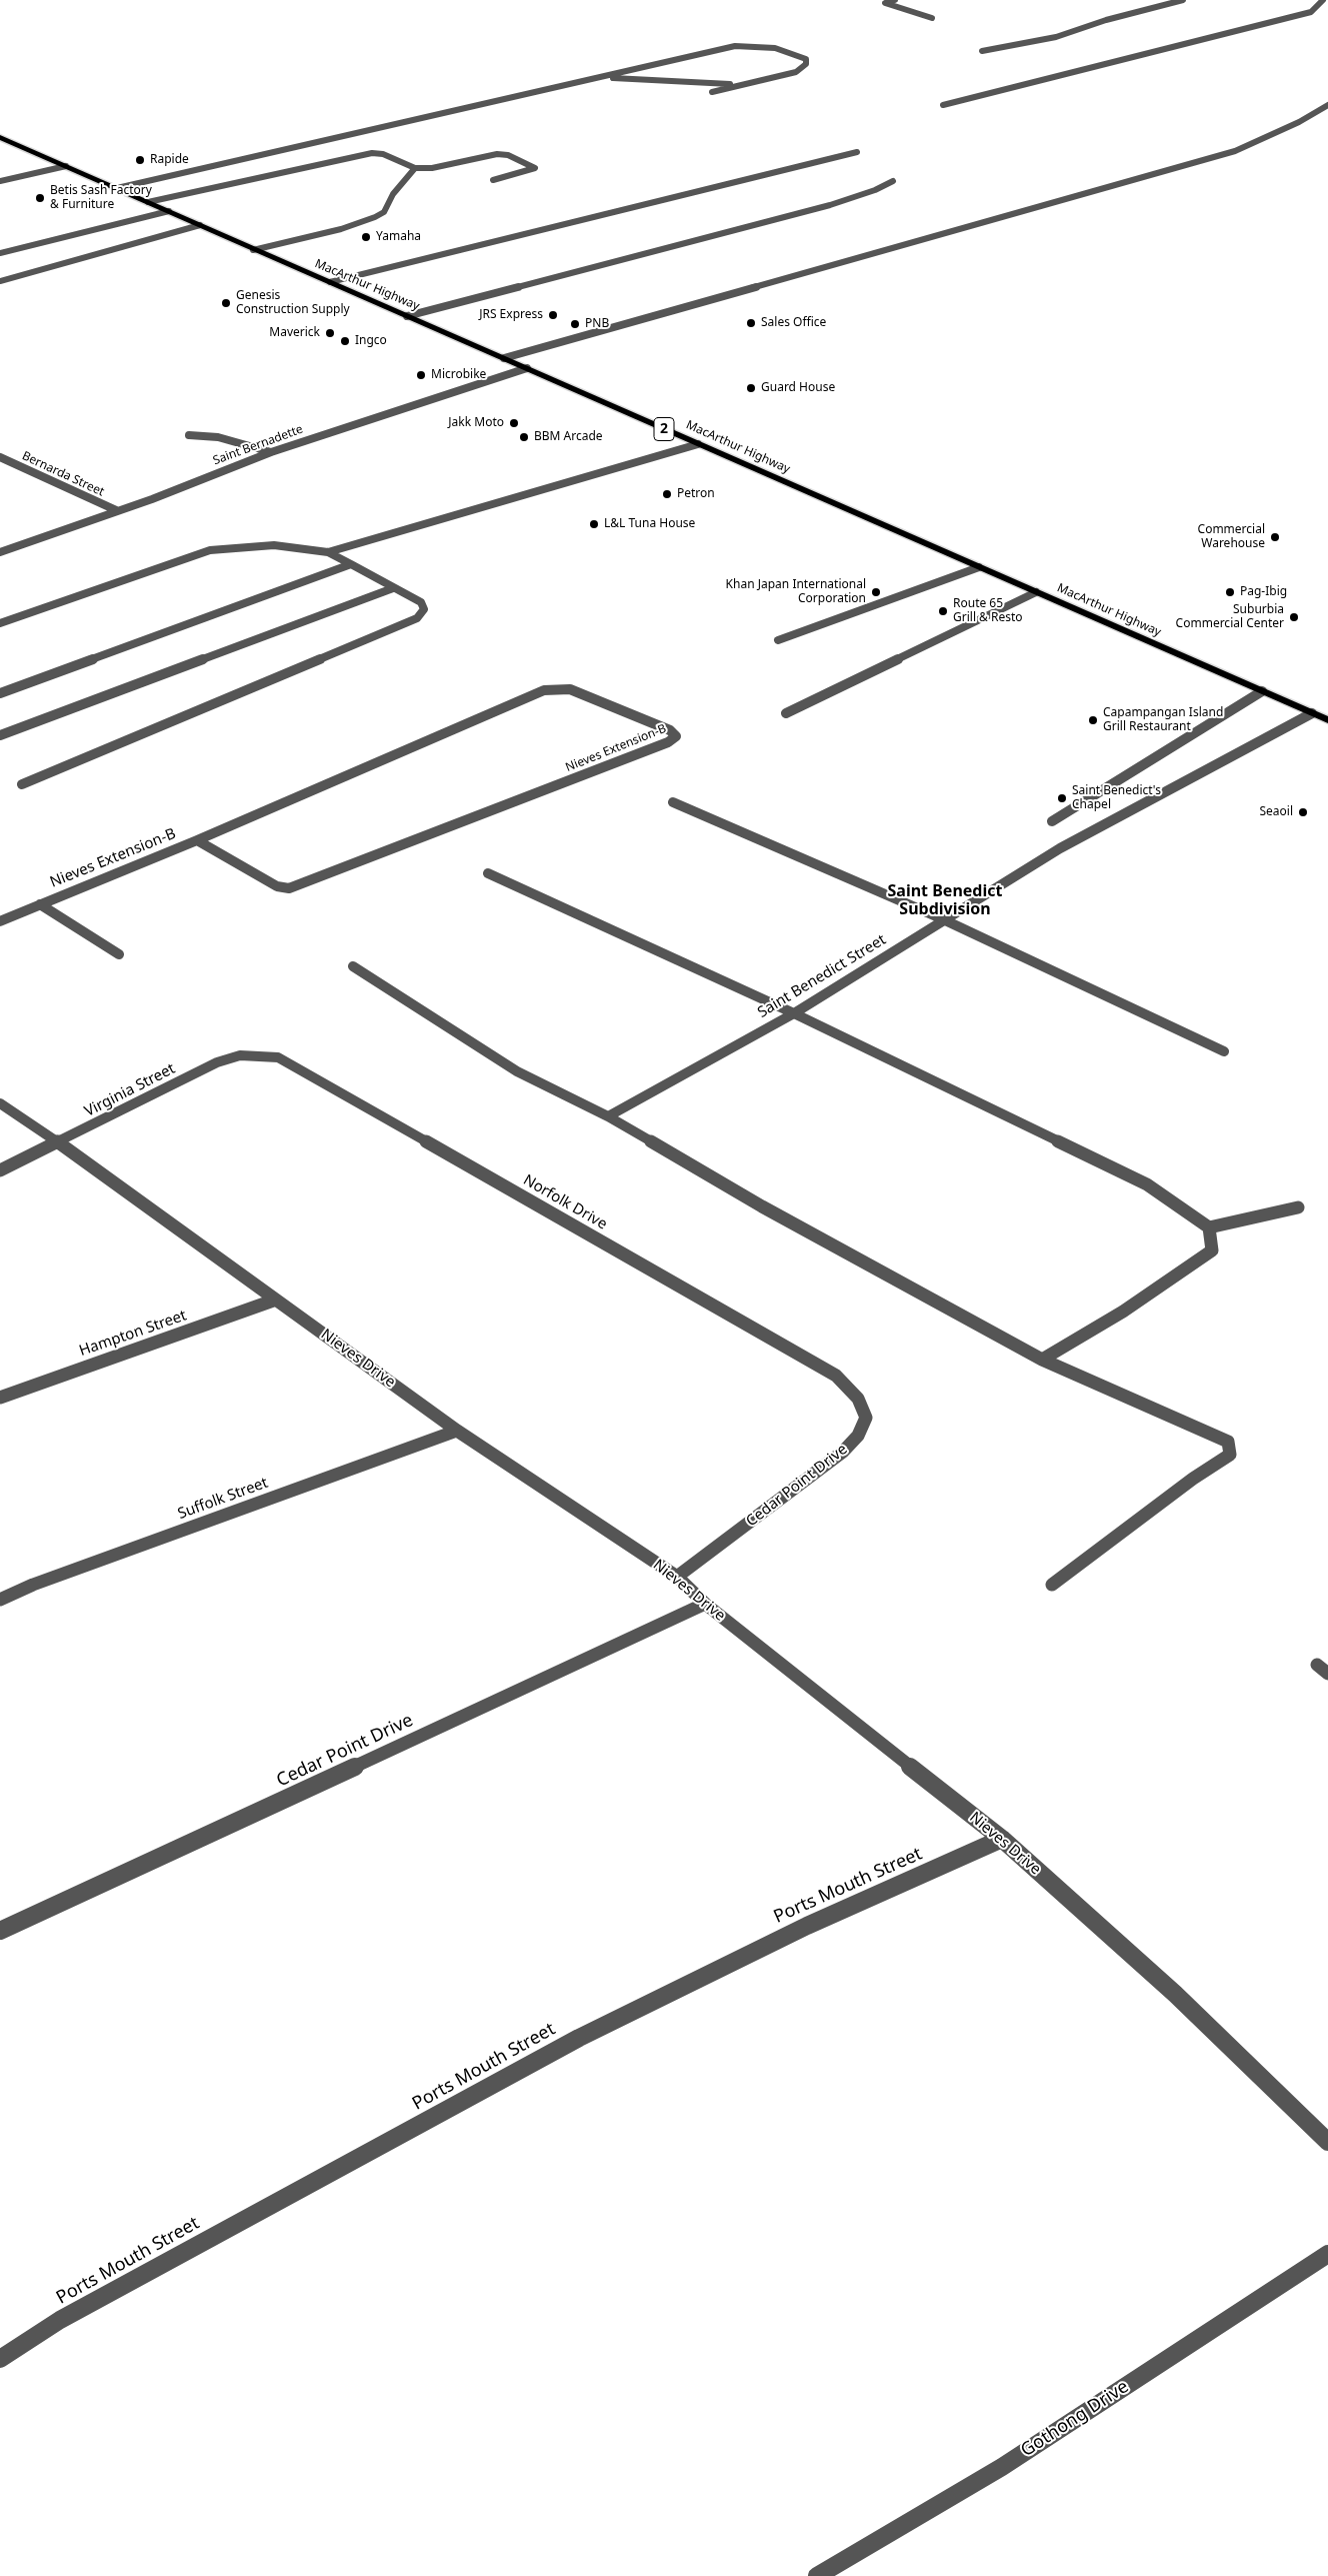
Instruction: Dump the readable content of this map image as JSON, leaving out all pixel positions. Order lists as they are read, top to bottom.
{
  "streets": {
    "highway": ["MacArthur Highway", "2"],
    "street": [
      "Saint Bernadette",
      "Bernarda Street",
      "Nieves Extension-B",
      "Saint Benedict Street",
      "Virginia Street",
      "Norfolk Drive",
      "Hampton Street",
      "Nieves Drive",
      "Cedar Point Drive",
      "Suffolk Street",
      "Ports Mouth Street",
      "Gothong Drive"
    ]
  },
  "crossings": [
    ["MacArthur Highway", "Saint Bernadette"],
    ["MacArthur Highway", "Saint Benedict Street"],
    ["Saint Bernadette", "Bernarda Street"],
    ["Virginia Street", "Norfolk Drive"],
    ["Virginia Street", "Nieves Drive"],
    ["Norfolk Drive", "Cedar Point Drive"],
    ["Hampton Street", "Nieves Drive"],
    ["Nieves Drive", "Cedar Point Drive"],
    ["Nieves Drive", "Suffolk Street"],
    ["Nieves Drive", "Ports Mouth Street"]
  ],
  "districts": ["Saint Benedict Subdivision"],
  "places": [
    "Rapide",
    "Betis Sash Factory & Furniture",
    "Yamaha",
    "Genesis Construction Supply",
    "JRS Express",
    "Sales Office",
    "PNB",
    "Maverick",
    "Ingco",
    "Microbike",
    "Guard House",
    "Jakk Moto",
    "BBM Arcade",
    "Petron",
    "L&L Tuna House",
    "Commercial Warehouse",
    "Khan Japan International Corporation",
    "Pag-Ibig",
    "Route 65 Grill & Resto",
    "Suburbia Commercial Center",
    "Capampangan Island Grill Restaurant",
    "Saint Benedict's Chapel",
    "Seaoil"
  ]
}
